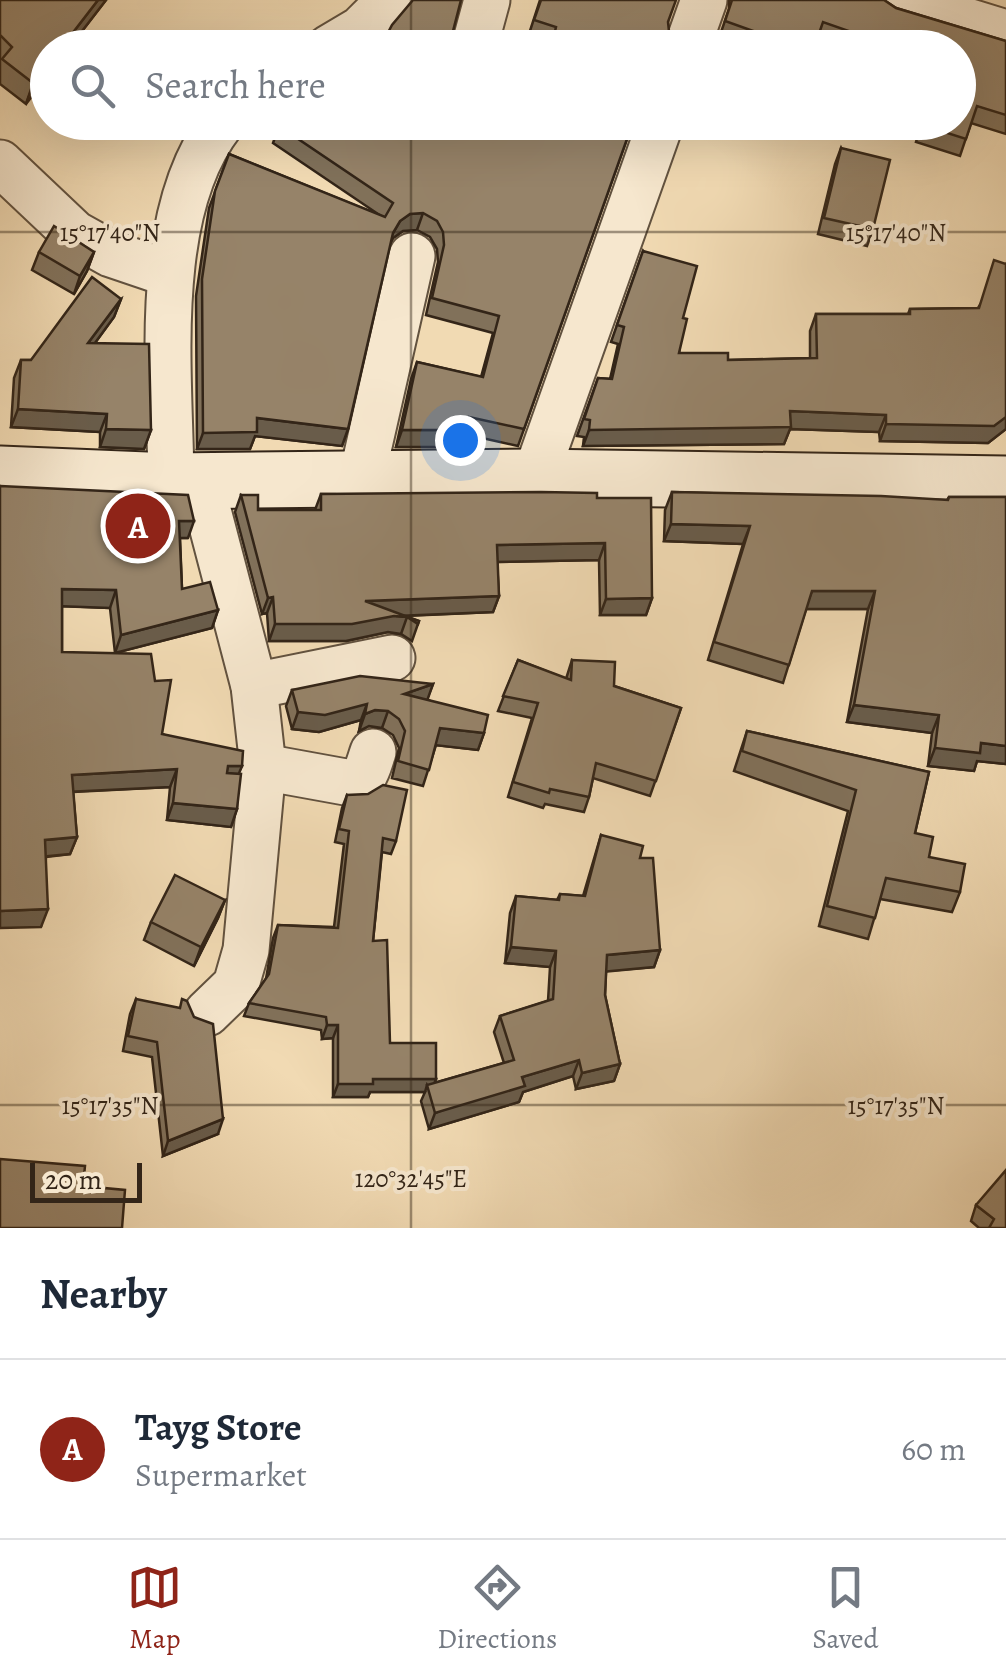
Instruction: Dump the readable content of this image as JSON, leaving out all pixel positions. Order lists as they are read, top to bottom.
{
  "scale_bar": "20 m",
  "page": {
    "search": "Search here",
    "pins": "A",
    "scale": "20 m",
    "heading": "Nearby",
    "list": [
      {
        "mark": "A",
        "name": "Tayg Store",
        "note": "Supermarket",
        "value": "60 m"
      }
    ],
    "nav": ["Map", "Directions", "Saved"]
  },
  "coordinates": ["15°17'40\"N", "15°17'35\"N", "120°32'45\"E"]
}
